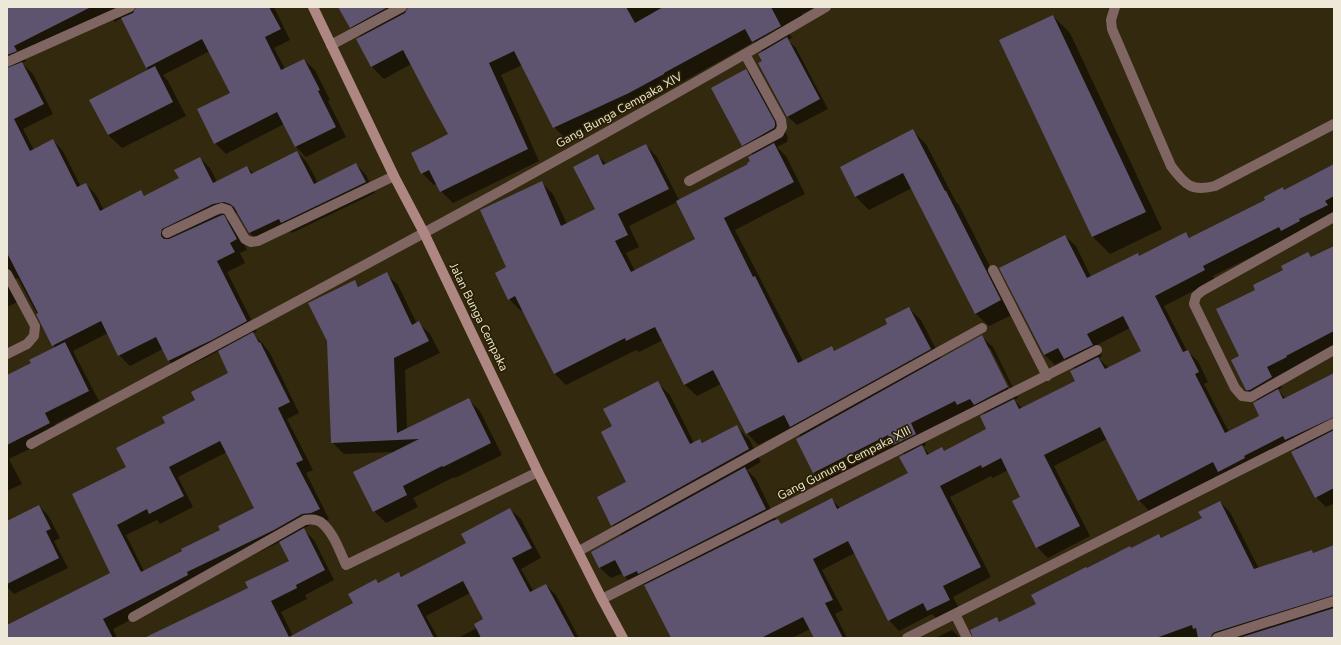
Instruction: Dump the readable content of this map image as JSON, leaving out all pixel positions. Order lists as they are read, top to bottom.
{
  "streets": {
    "street": ["Gang Bunga Cempaka XIV", "Jalan Bunga Cempaka", "Gang Gunung Cempaka XIII"]
  },
  "crossings": [
    ["Gang Bunga Cempaka XIV", "Jalan Bunga Cempaka"],
    ["Jalan Bunga Cempaka", "Gang Gunung Cempaka XIII"]
  ]
}
